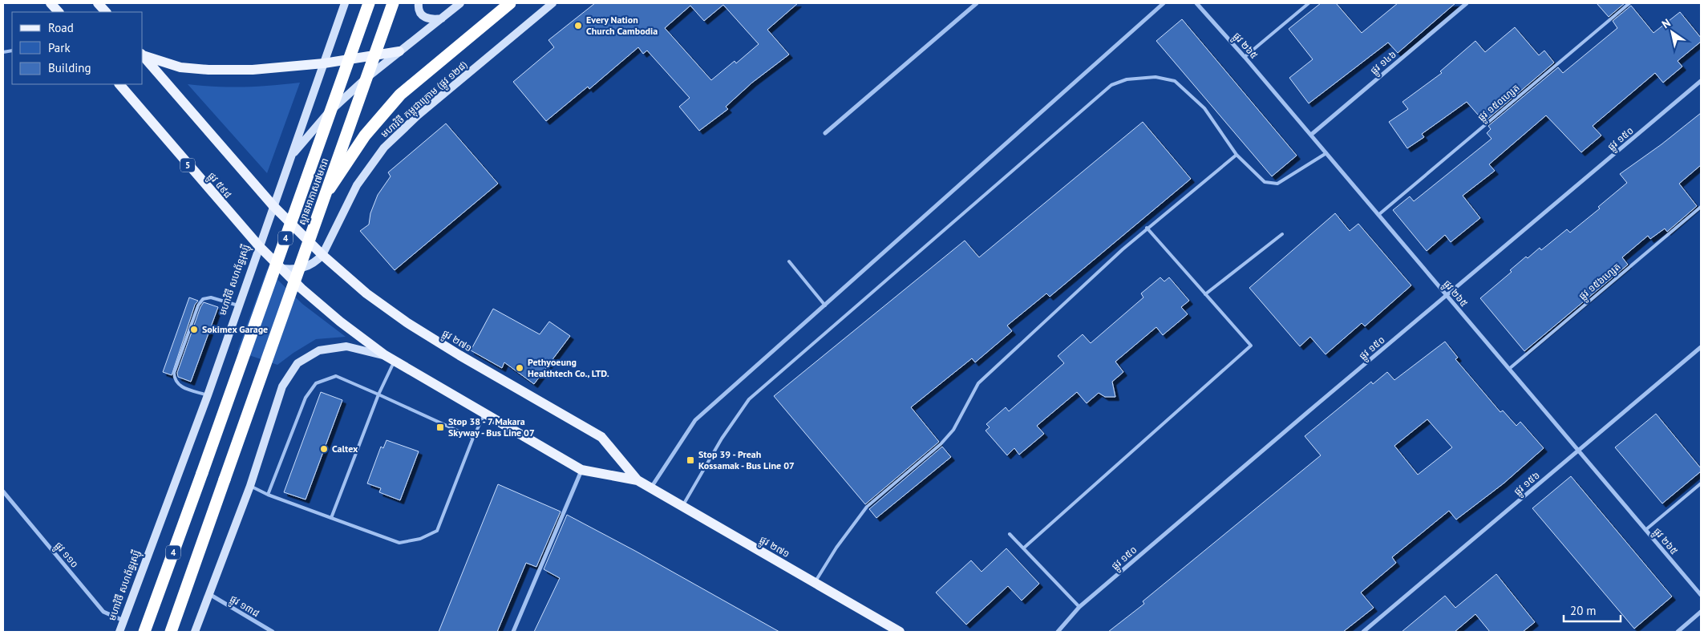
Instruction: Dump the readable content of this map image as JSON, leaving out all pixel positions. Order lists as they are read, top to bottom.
{
  "streets": {
    "highway": ["ស្ពានអាកាស៧មករា", "4"],
    "main road": [
      "មហាវិថី កម្ពុជាក្រោម (ផ្លូវ ១២៨)",
      "5",
      "ផ្លូវ ៥៩៨",
      "មហាវិថី សហព័ន្ធរុស្ស៊ី",
      "ផ្លូវ ២៧១"
    ],
    "street": [
      "ផ្លូវ ២៦៥",
      "ផ្លូវ ១៤៦",
      "ផ្លូវ ១៥០",
      "ផ្លូវ ១៥៦",
      "ផ្លូវ ១១០",
      "ផ្លូវ ១៣៨"
    ],
    "lane": ["ផ្លូវ ១៥០ហ្សេត", "ផ្លូវ ១៥៦ហ្សេត"]
  },
  "crossings": [
    ["ផ្លូវ ២៦៥", "ផ្លូវ ១៤៦"],
    ["ផ្លូវ ២៦៥", "ផ្លូវ ១៥០ហ្សេត"],
    ["ផ្លូវ ២៦៥", "ផ្លូវ ១៥០"],
    ["ផ្លូវ ២៦៥", "ផ្លូវ ១៥៦ហ្សេត"],
    ["ផ្លូវ ២៦៥", "ផ្លូវ ១៥៦"],
    ["មហាវិថី កម្ពុជាក្រោម (ផ្លូវ ១២៨)", "ផ្លូវ ២៧១"],
    ["ផ្លូវ ៥៩៨", "មហាវិថី សហព័ន្ធរុស្ស៊ី"],
    ["ផ្លូវ ៥៩៨", "ផ្លូវ ២៧១"],
    ["មហាវិថី សហព័ន្ធរុស្ស៊ី", "ផ្លូវ ២៧១"],
    ["មហាវិថី សហព័ន្ធរុស្ស៊ី", "ផ្លូវ ១១០"]
  ],
  "places": {
    "other": [
      "Every Nation Church Cambodia",
      "Sokimex Garage",
      "Pethyoeung Healthtech Co., LTD.",
      "Caltex"
    ],
    "transit": ["Stop 38 - 7 Makara Skyway - Bus Line 07", "Stop 39 - Preah Kossamak - Bus Line 07"]
  },
  "legend": ["Road", "Park", "Building"],
  "scale_bar": "20 m",
  "north": "top left"
}
